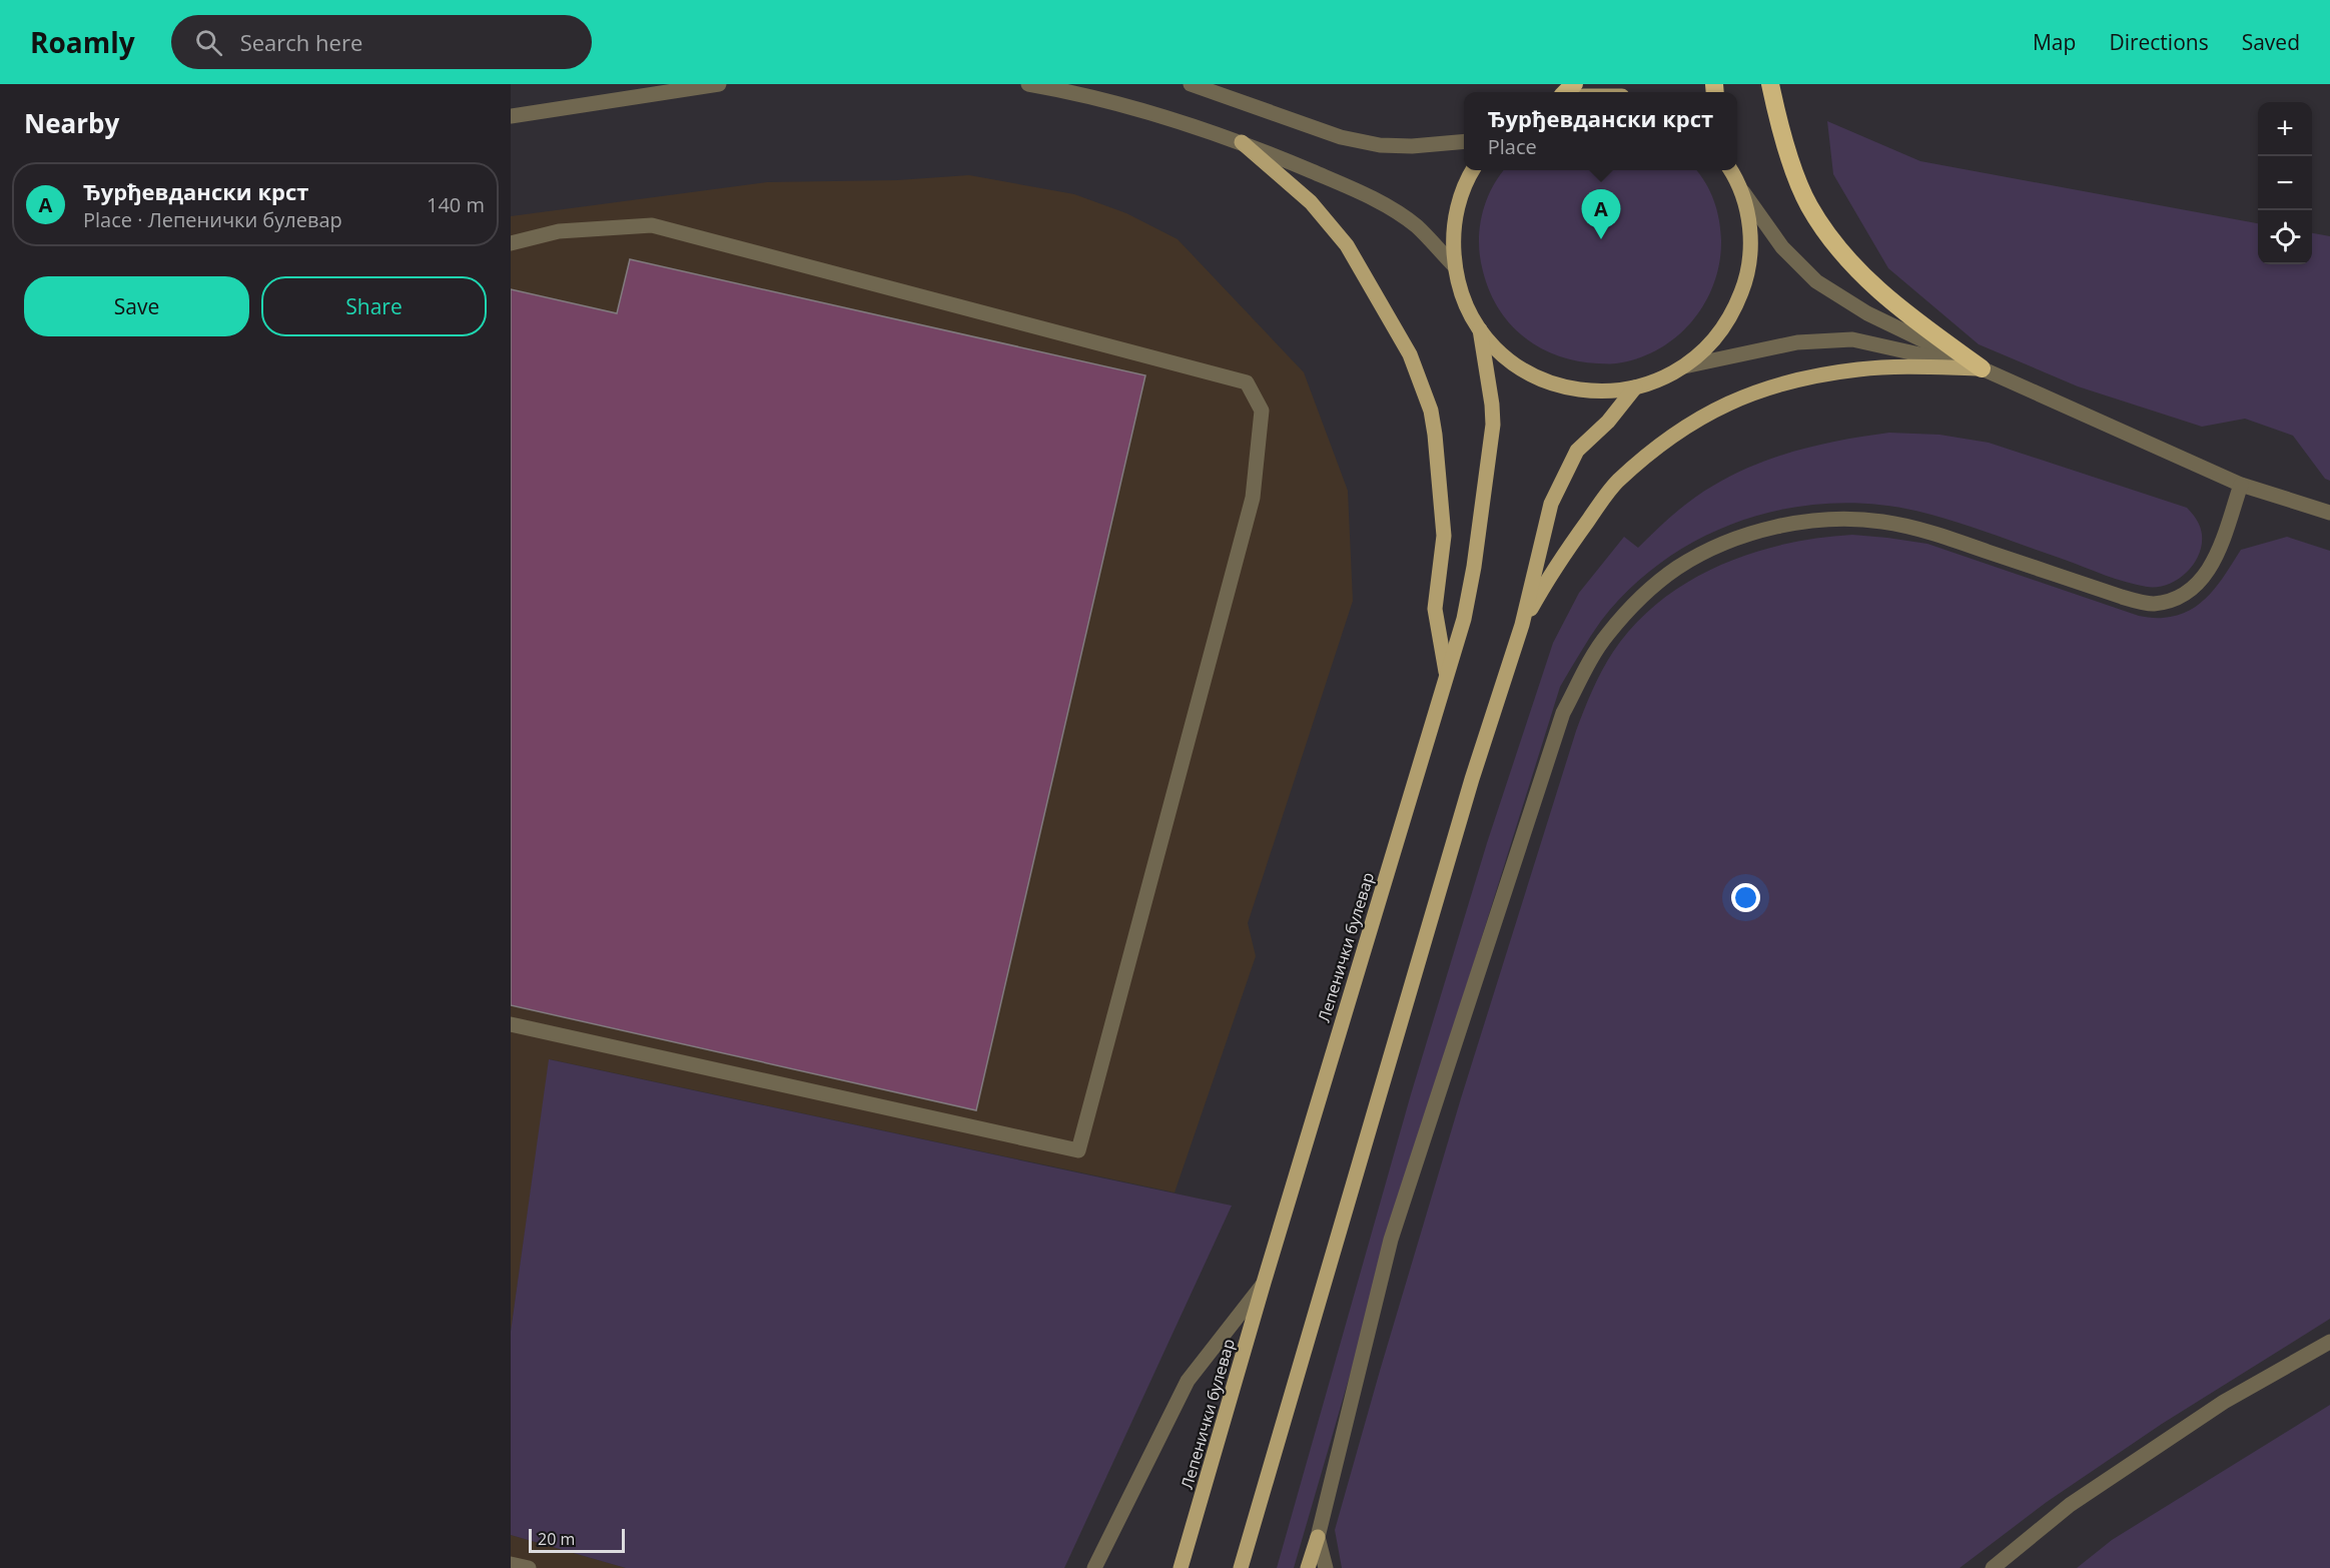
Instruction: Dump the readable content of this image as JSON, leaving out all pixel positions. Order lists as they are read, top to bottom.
{
  "streets": {
    "main road": ["Лепенички булевар"]
  },
  "scale_bar": "20 m",
  "page": {
    "header": "Roamly",
    "search": "Search here",
    "nav": ["Map", "Directions", "Saved"],
    "heading": "Nearby",
    "popup": ["Ђурђевдански крст", "Place"],
    "map_buttons": ["+", "−"],
    "list": [
      {
        "mark": "A",
        "name": "Ђурђевдански крст",
        "note": "Place · Лепенички булевар",
        "value": "140 m"
      }
    ],
    "pins": "A",
    "buttons": ["Save", "Share"],
    "scale": "20 m"
  }
}
